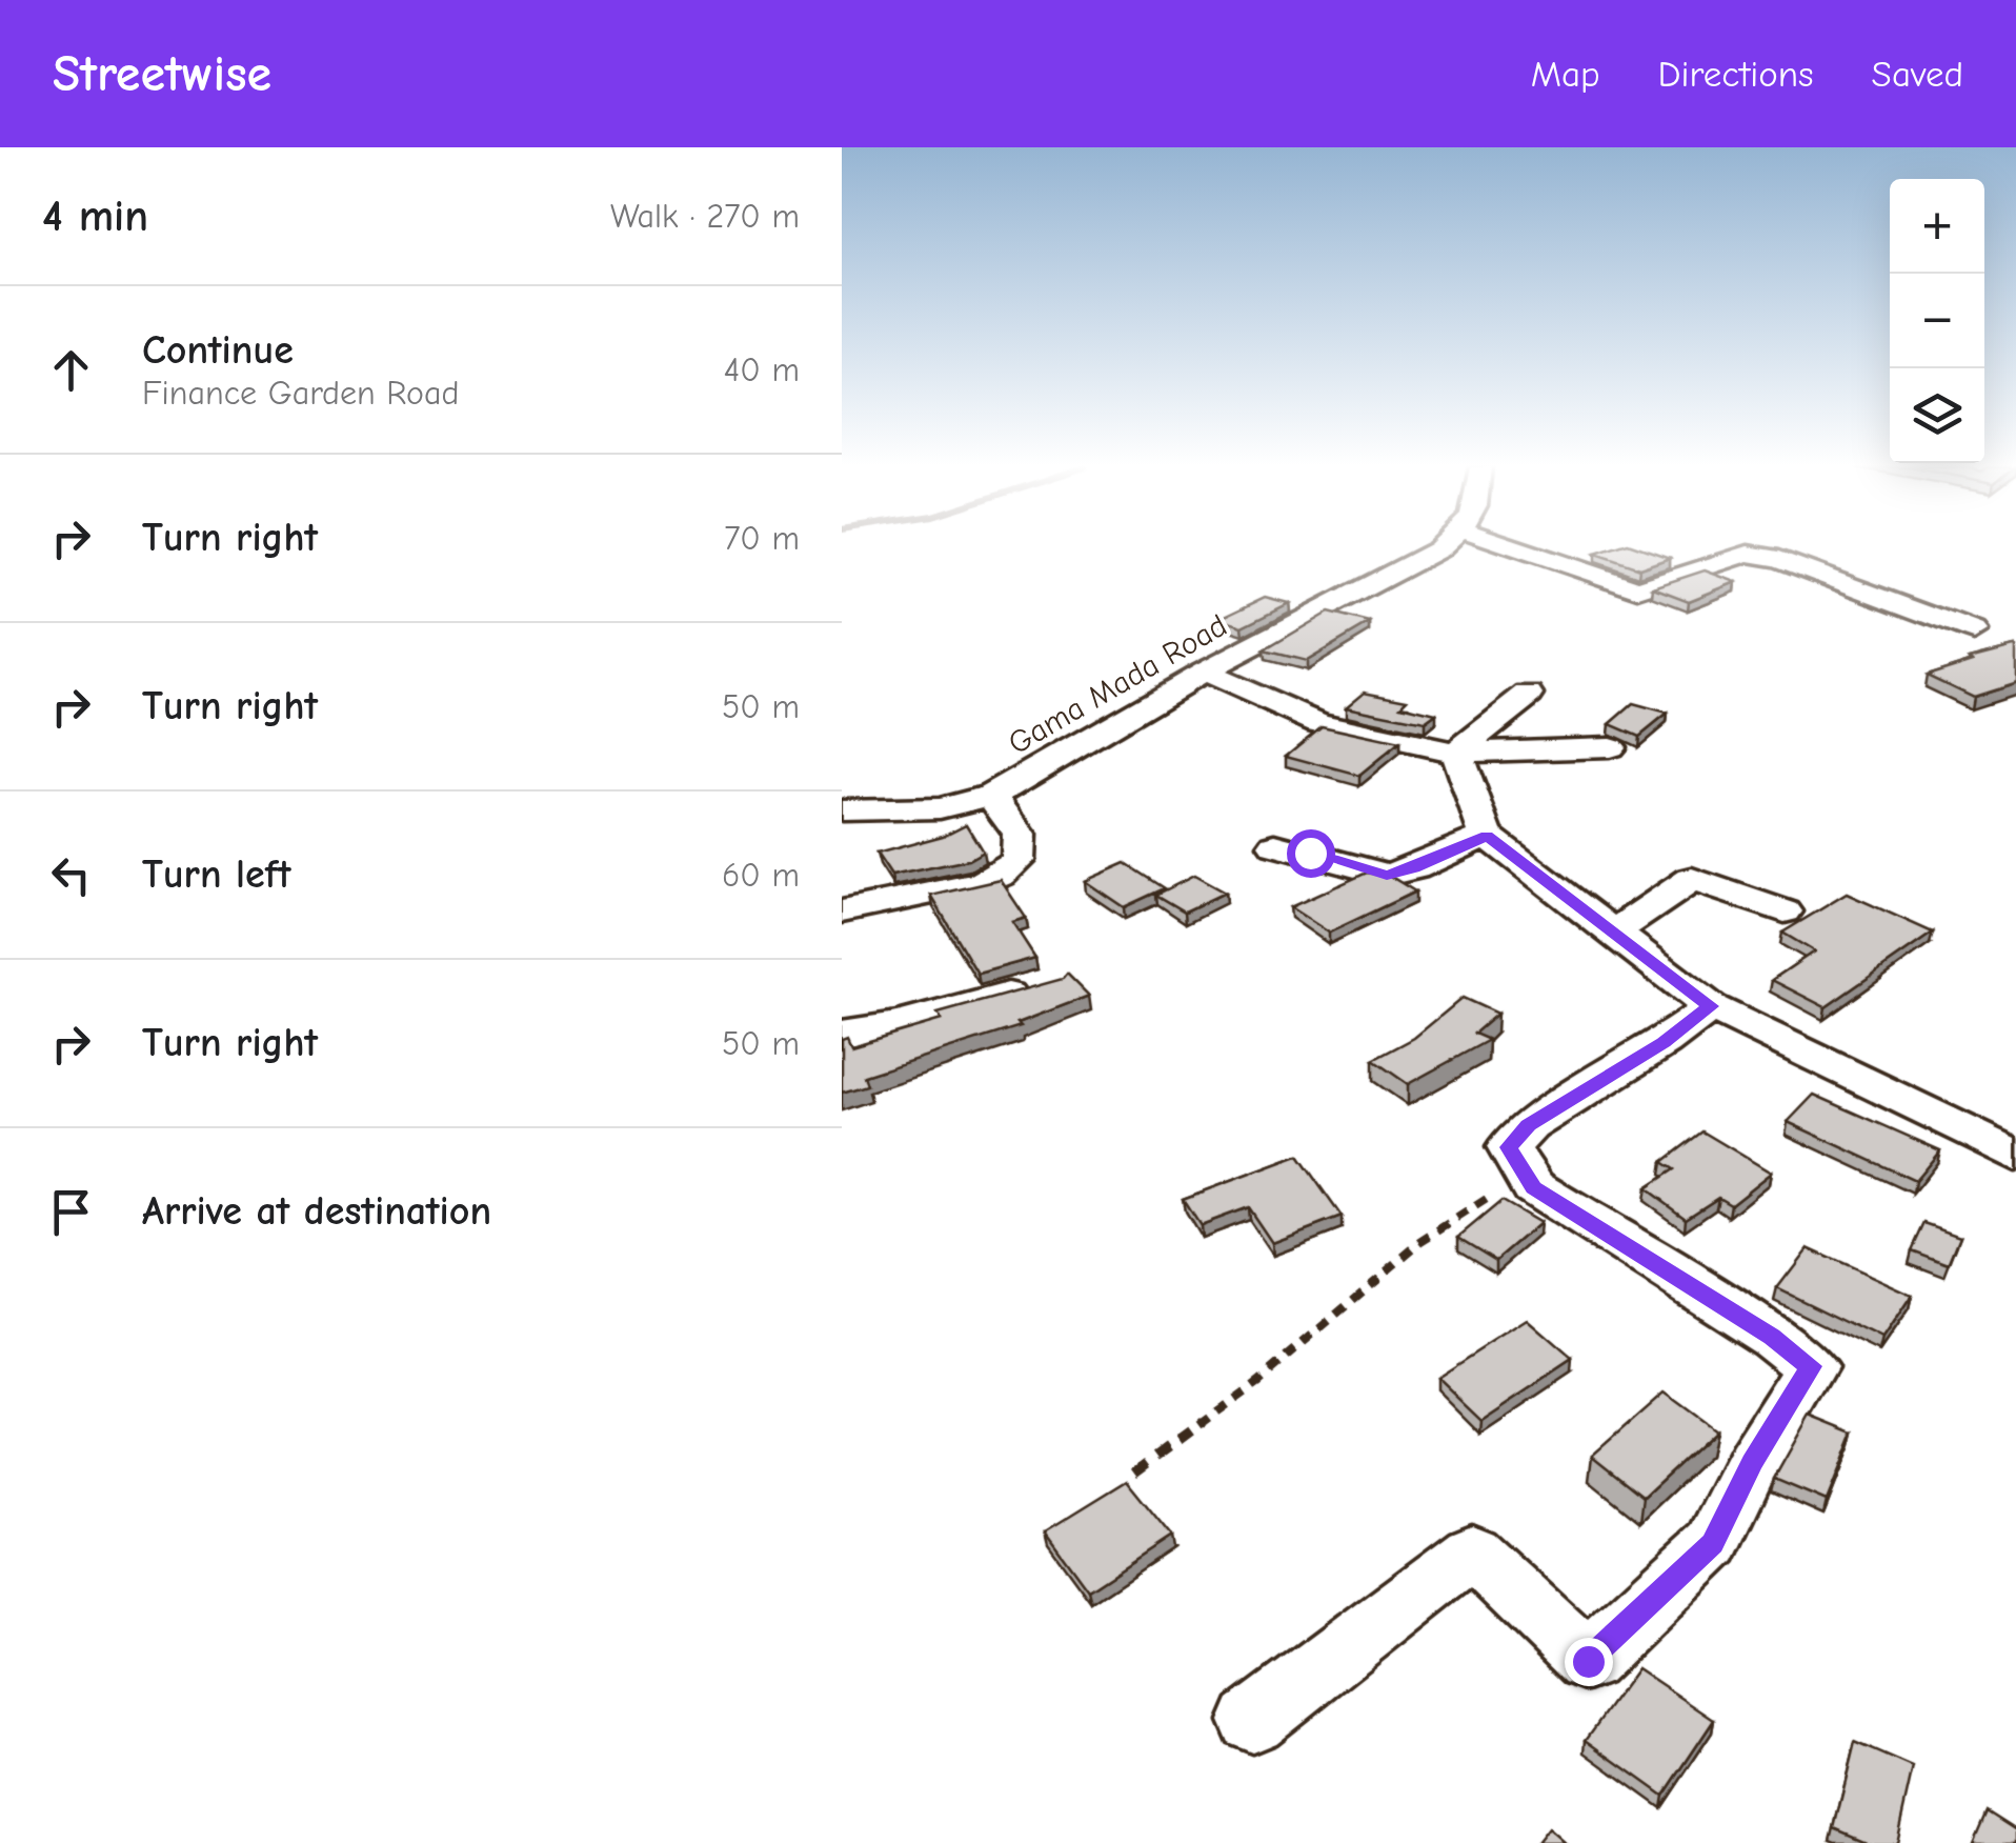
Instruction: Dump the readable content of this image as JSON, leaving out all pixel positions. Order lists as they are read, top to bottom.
{
  "streets": {
    "street": ["Gama Mada Road"]
  },
  "page": {
    "header": "Streetwise",
    "nav": ["Map", "Directions", "Saved"],
    "heading": ["4 min", "Walk · 270 m"],
    "map_buttons": ["+", "−"],
    "list": [
      ["Continue", "Finance Garden Road", "40 m"],
      ["Turn right", "70 m"],
      ["Turn right", "50 m"],
      ["Turn left", "60 m"],
      ["Turn right", "50 m"],
      "Arrive at destination"
    ]
  }
}
